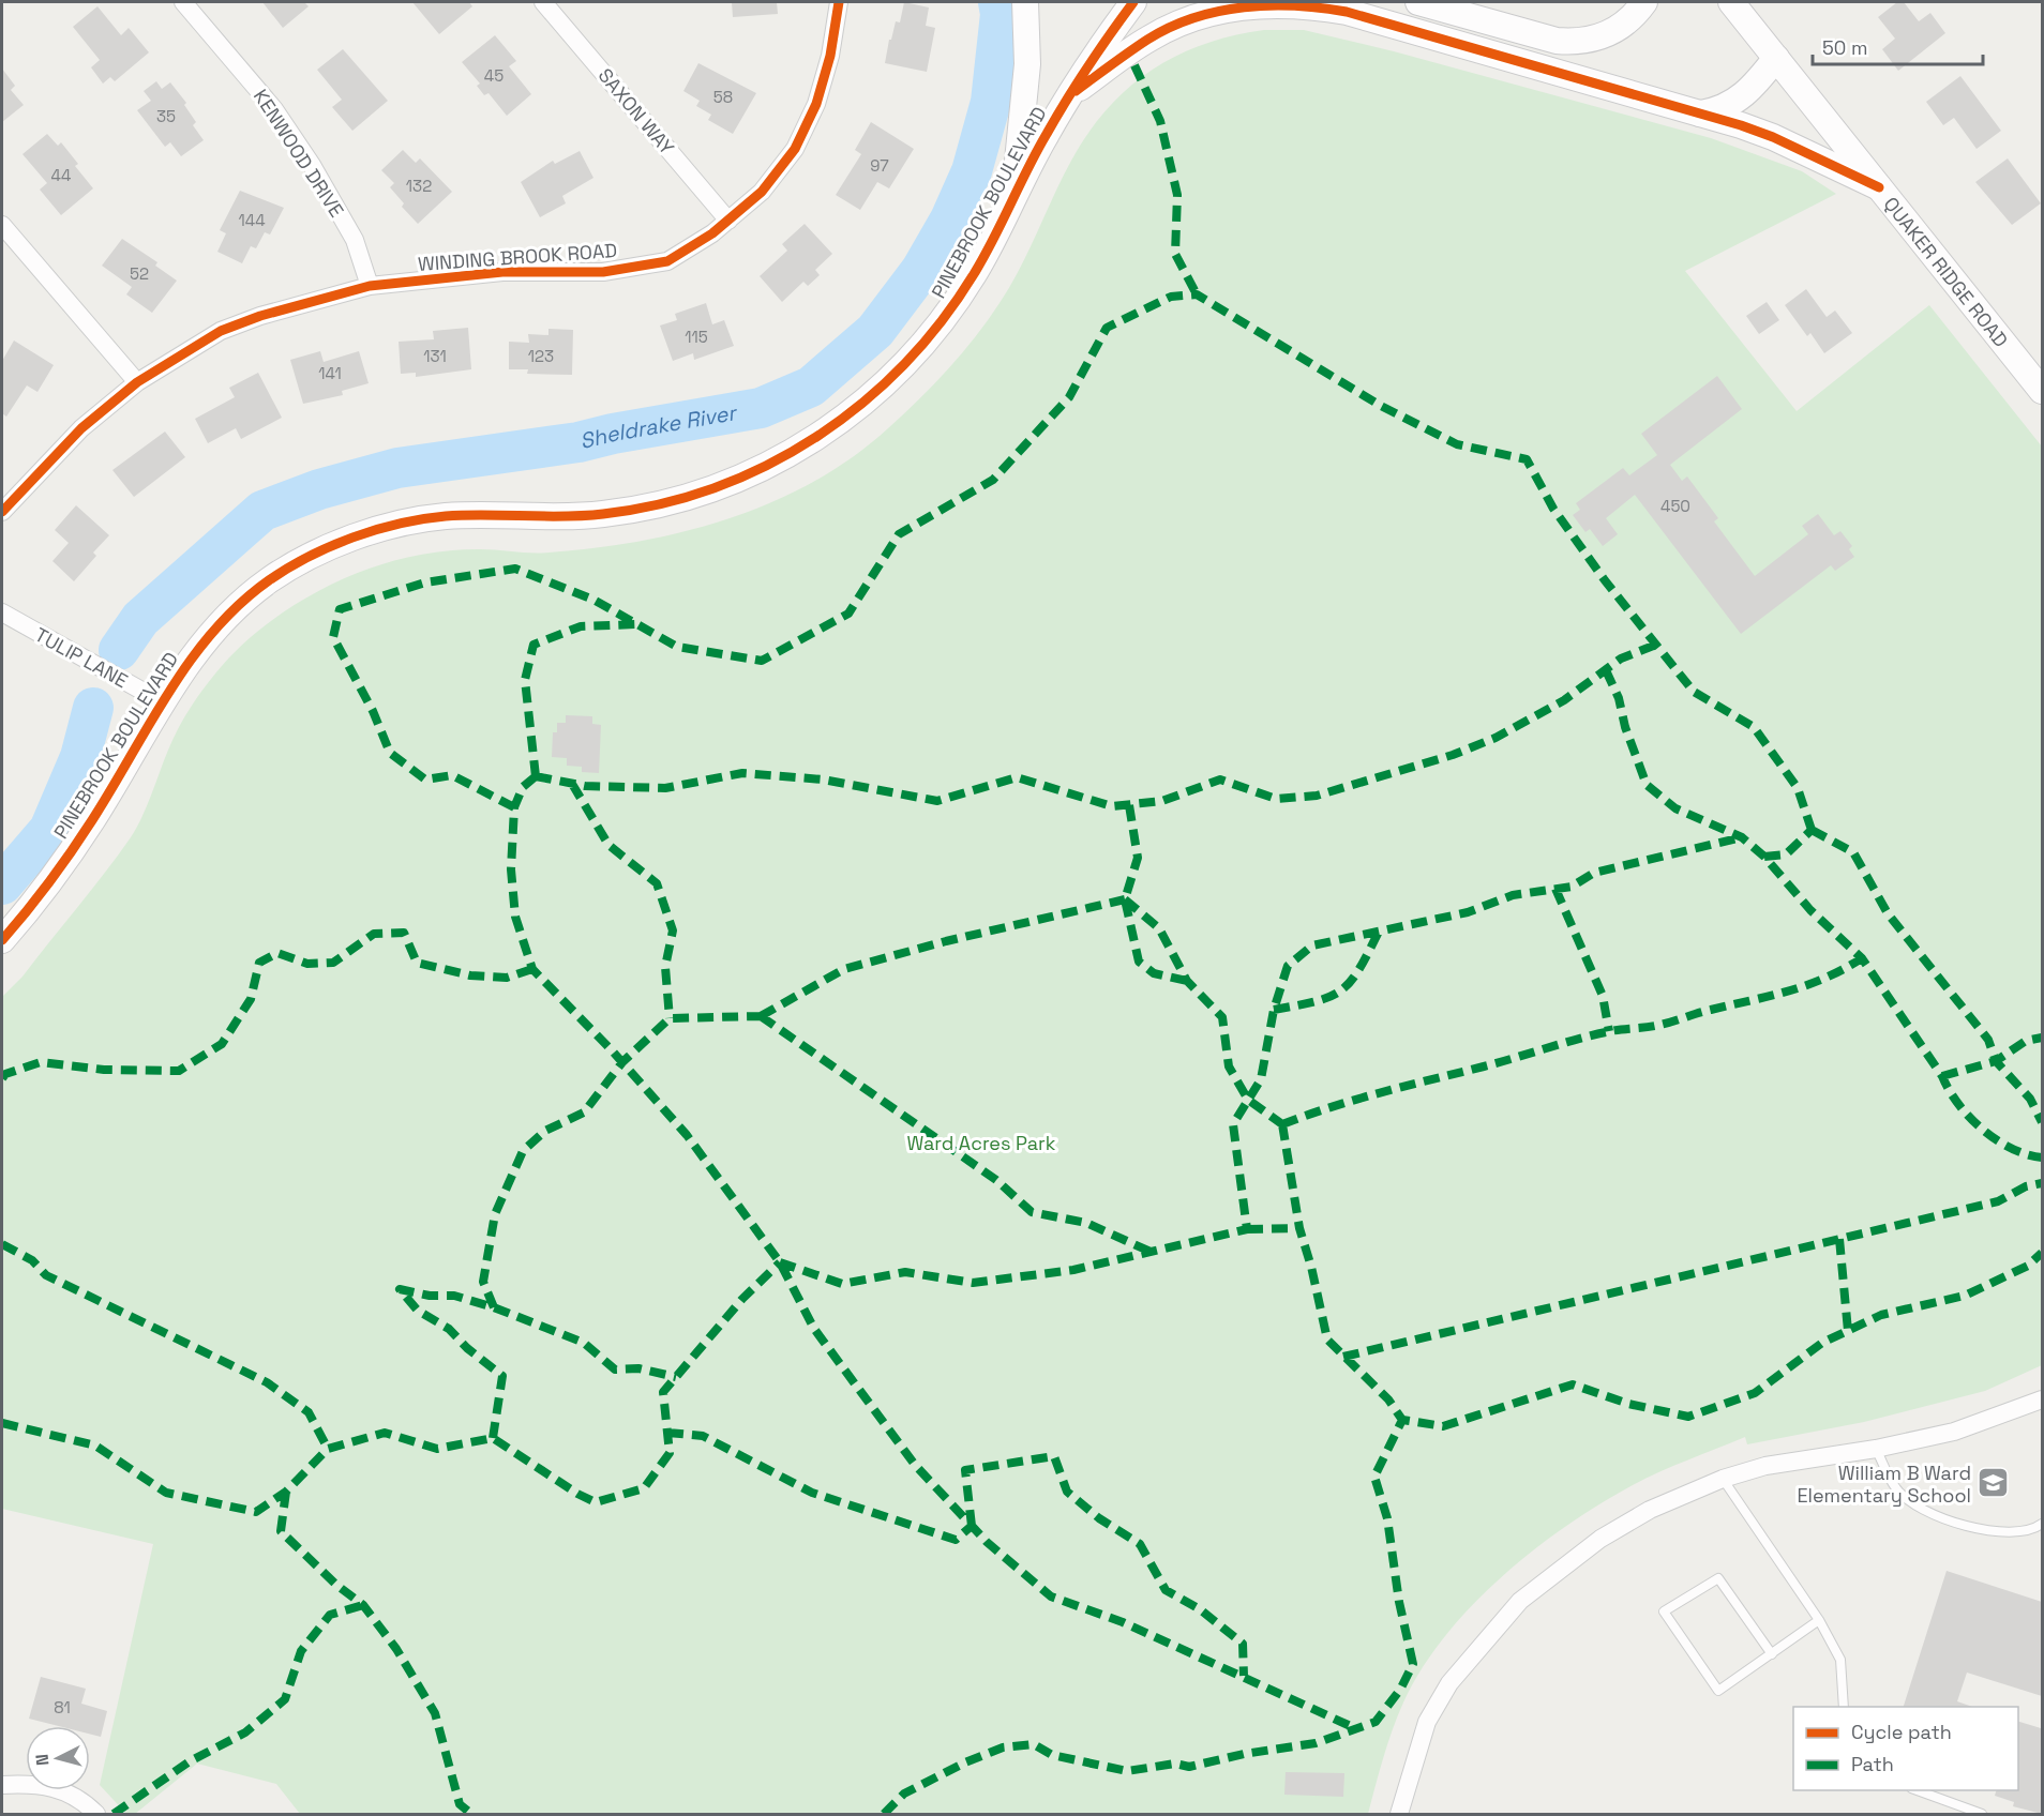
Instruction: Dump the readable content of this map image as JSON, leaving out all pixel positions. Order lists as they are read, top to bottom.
{
  "streets": {
    "street": [
      "SAXON WAY",
      "KENWOOD DRIVE",
      "PINEBROOK BOULEVARD",
      "WINDING BROOK ROAD",
      "QUAKER RIDGE ROAD",
      "TULIP LANE"
    ]
  },
  "crossings": [
    ["SAXON WAY", "WINDING BROOK ROAD"],
    ["KENWOOD DRIVE", "WINDING BROOK ROAD"],
    ["PINEBROOK BOULEVARD", "TULIP LANE"]
  ],
  "water": ["Sheldrake River"],
  "parks": ["Ward Acres Park"],
  "places": {
    "school or university": ["William B Ward Elementary School"]
  },
  "house_numbers": [
    "45",
    "58",
    "35",
    "97",
    "44",
    "132",
    "144",
    "52",
    "115",
    "131",
    "123",
    "141",
    "450",
    "81"
  ],
  "legend": ["Cycle path", "Path"],
  "scale_bar": "50 m",
  "north": "left"
}
